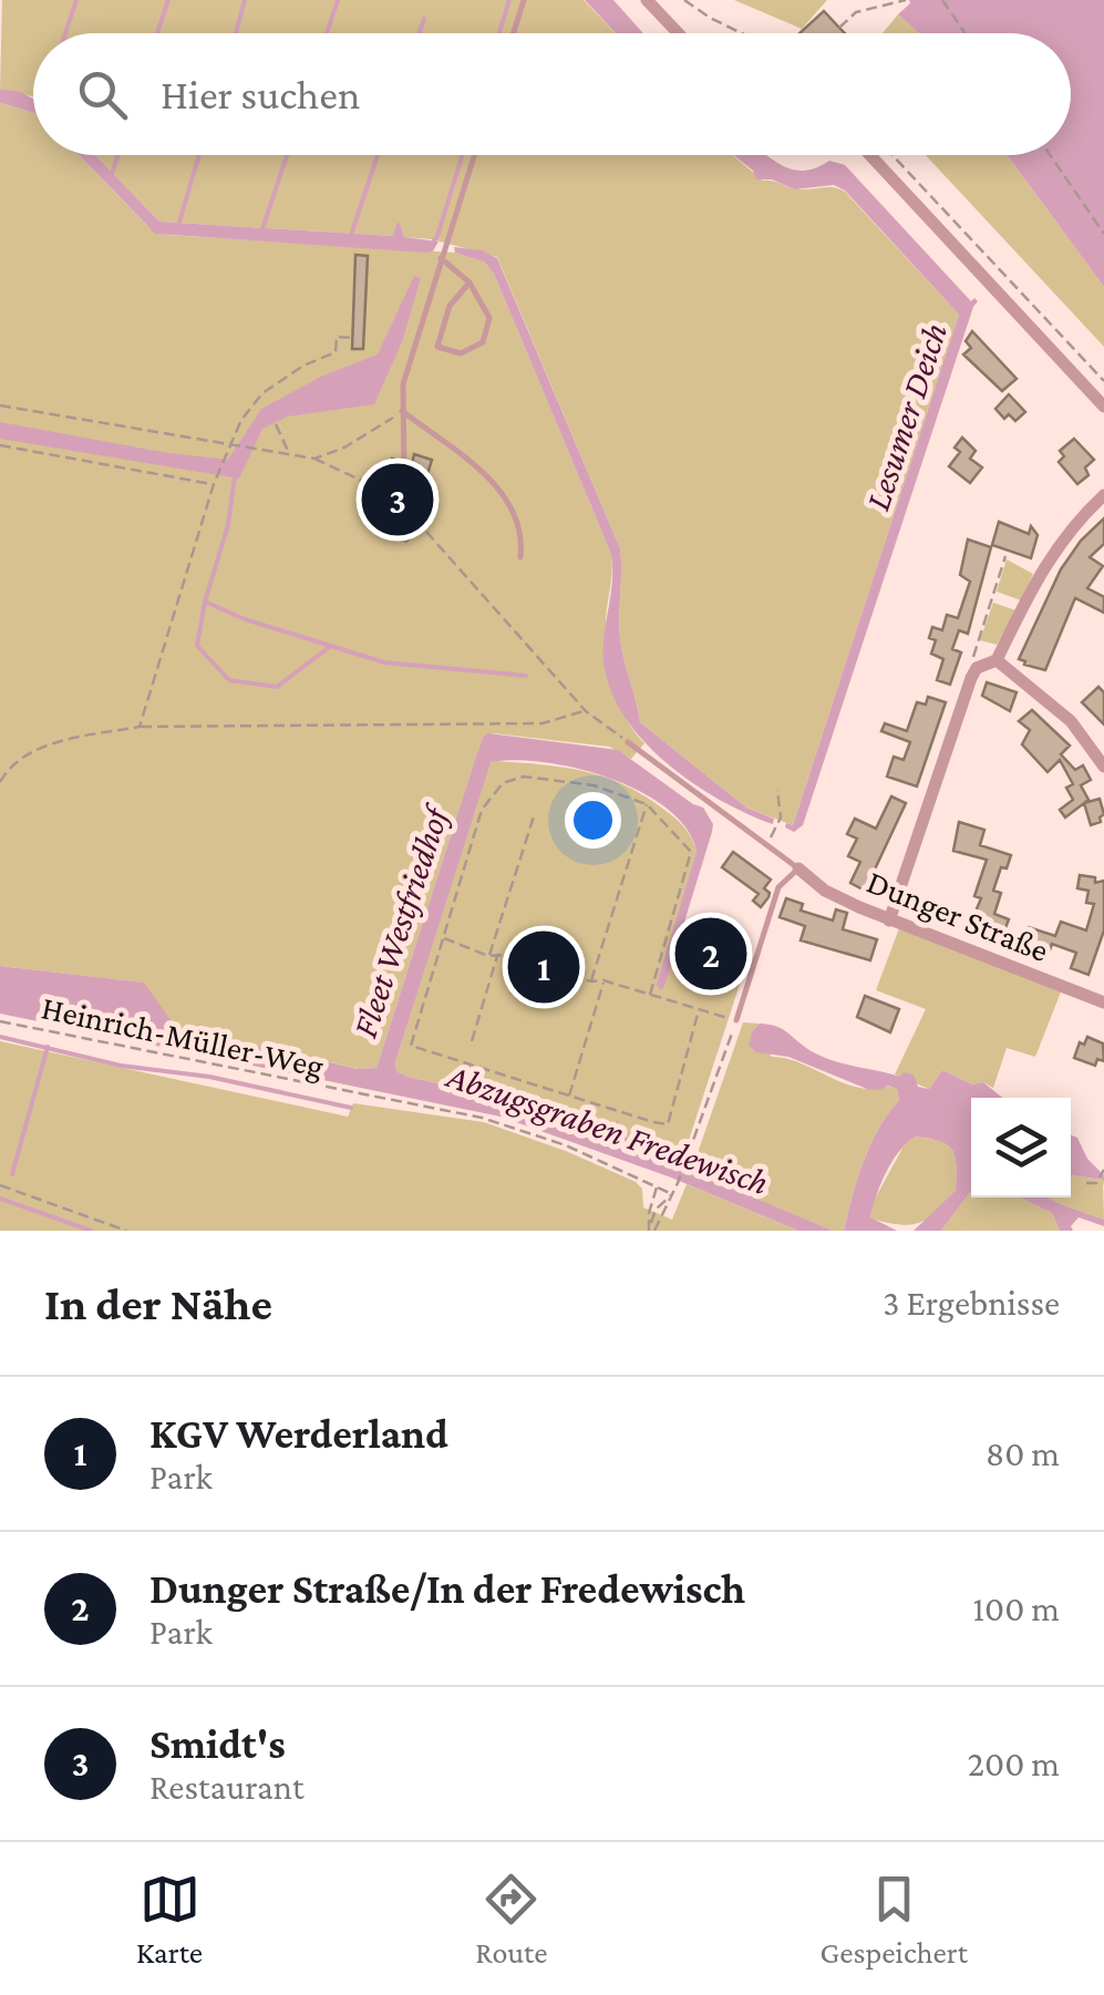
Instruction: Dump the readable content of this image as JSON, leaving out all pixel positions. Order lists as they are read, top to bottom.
{
  "streets": {
    "street": ["Dunger Straße"],
    "path": ["Heinrich-Müller-Weg"]
  },
  "water": ["Lesumer Deich", "Fleet Westfriedhof", "Abzugsgraben Fredewisch"],
  "page": {
    "search": "Hier suchen",
    "pins": ["3", "2", "1"],
    "heading": ["In der Nähe", "3 Ergebnisse"],
    "list": [
      {
        "mark": "1",
        "name": "KGV Werderland",
        "note": "Park",
        "value": "80 m"
      },
      {
        "mark": "2",
        "name": "Dunger Straße/In der Fredewisch",
        "note": "Park",
        "value": "100 m"
      },
      {
        "mark": "3",
        "name": "Smidt's",
        "note": "Restaurant",
        "value": "200 m"
      }
    ],
    "nav": ["Karte", "Route", "Gespeichert"]
  }
}
